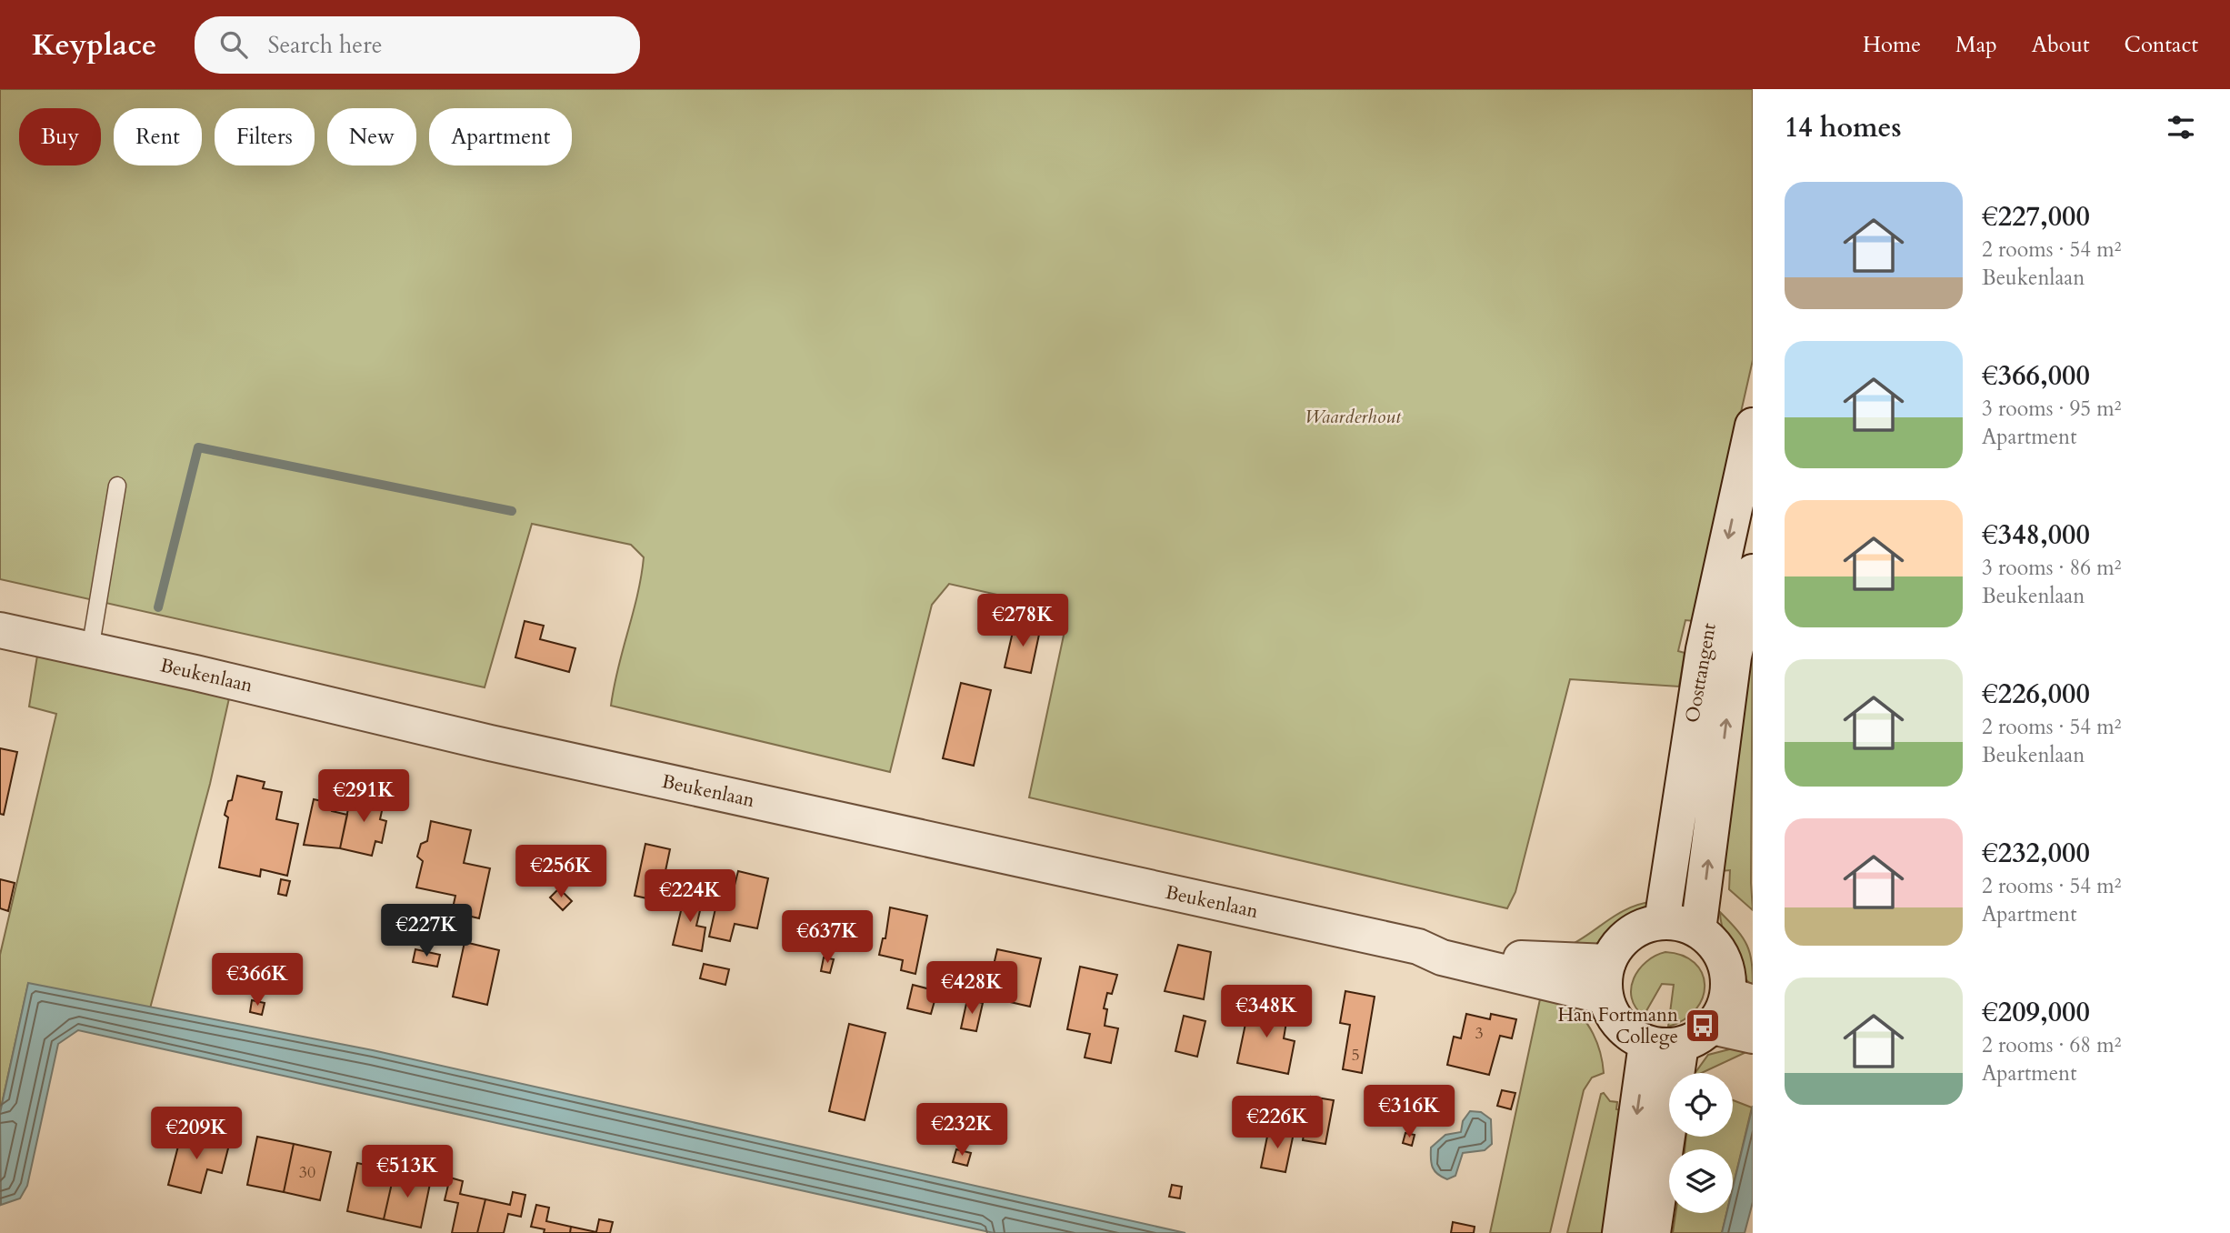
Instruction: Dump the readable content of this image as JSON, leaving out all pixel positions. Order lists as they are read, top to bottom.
{
  "streets": {
    "street": ["Oosttangent", "Beukenlaan"]
  },
  "crossings": [
    ["Oosttangent", "Beukenlaan"]
  ],
  "parks": ["Waarderhout"],
  "places": {
    "bus stop": ["Han Fortmann College"]
  },
  "house_numbers": ["3", "5", "30"],
  "page": {
    "header": "Keyplace",
    "search": "Search here",
    "nav": [
      "Home",
      "Map",
      "About",
      "Contact"
    ],
    "heading": "14 homes",
    "chip": [
      "Buy",
      "Rent",
      "Filters",
      "New",
      "Apartment"
    ],
    "list": [
      {
        "name": "€227,000",
        "note": "2 rooms · 54 m² · Beukenlaan"
      },
      {
        "name": "€366,000",
        "note": "3 rooms · 95 m² · Apartment"
      },
      {
        "name": "€348,000",
        "note": "3 rooms · 86 m² · Beukenlaan"
      },
      {
        "name": "€226,000",
        "note": "2 rooms · 54 m² · Beukenlaan"
      },
      {
        "name": "€232,000",
        "note": "2 rooms · 54 m² · Apartment"
      },
      {
        "name": "€209,000",
        "note": "2 rooms · 68 m² · Apartment"
      }
    ],
    "price": [
      "€278K",
      "€291K",
      "€256K",
      "€224K",
      "€227K",
      "€637K",
      "€366K",
      "€428K",
      "€348K",
      "€316K",
      "€226K",
      "€232K",
      "€209K",
      "€513K"
    ]
  }
}
